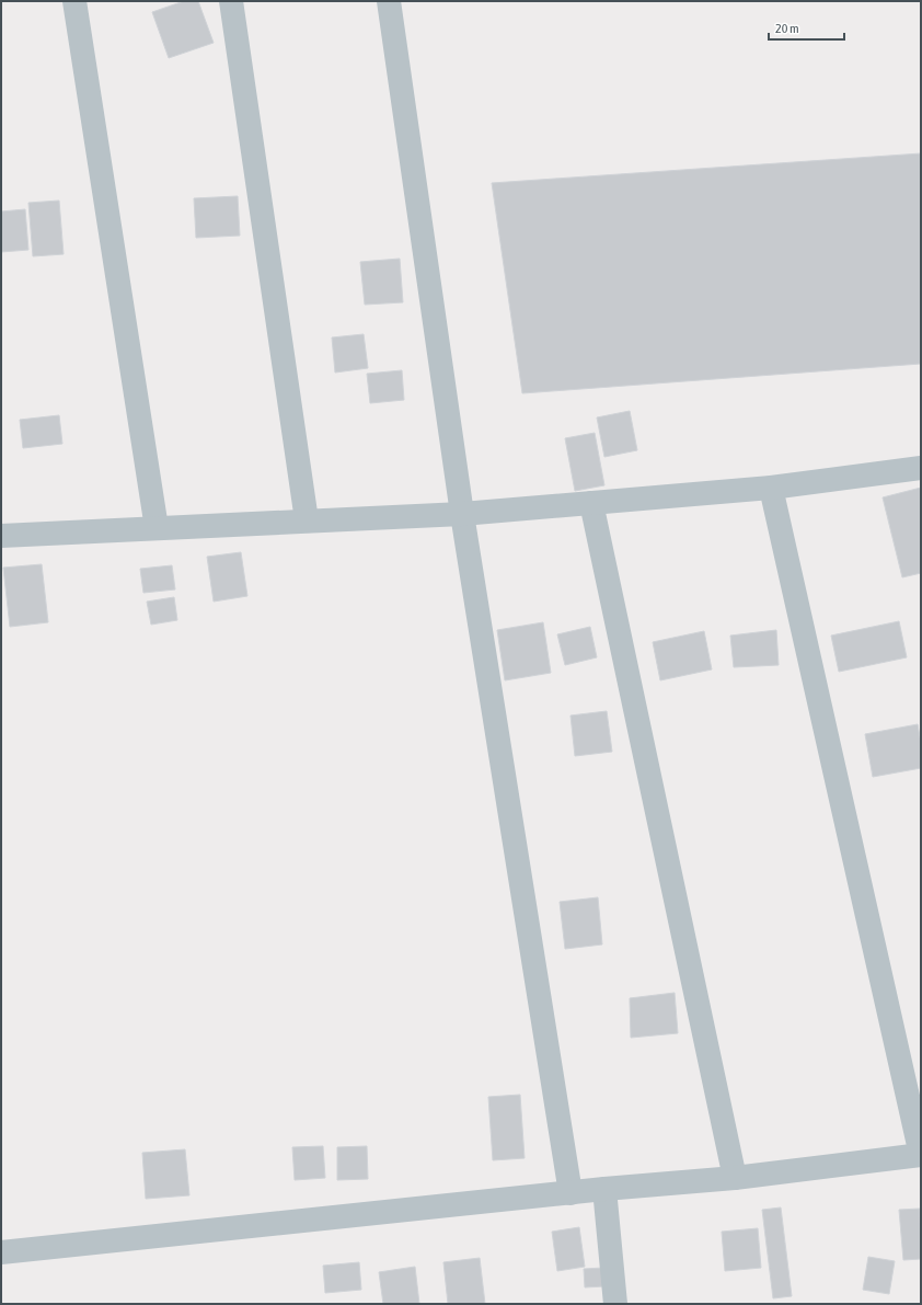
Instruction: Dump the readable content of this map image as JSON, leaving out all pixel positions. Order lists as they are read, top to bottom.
{
  "scale_bar": "20 m"
}
